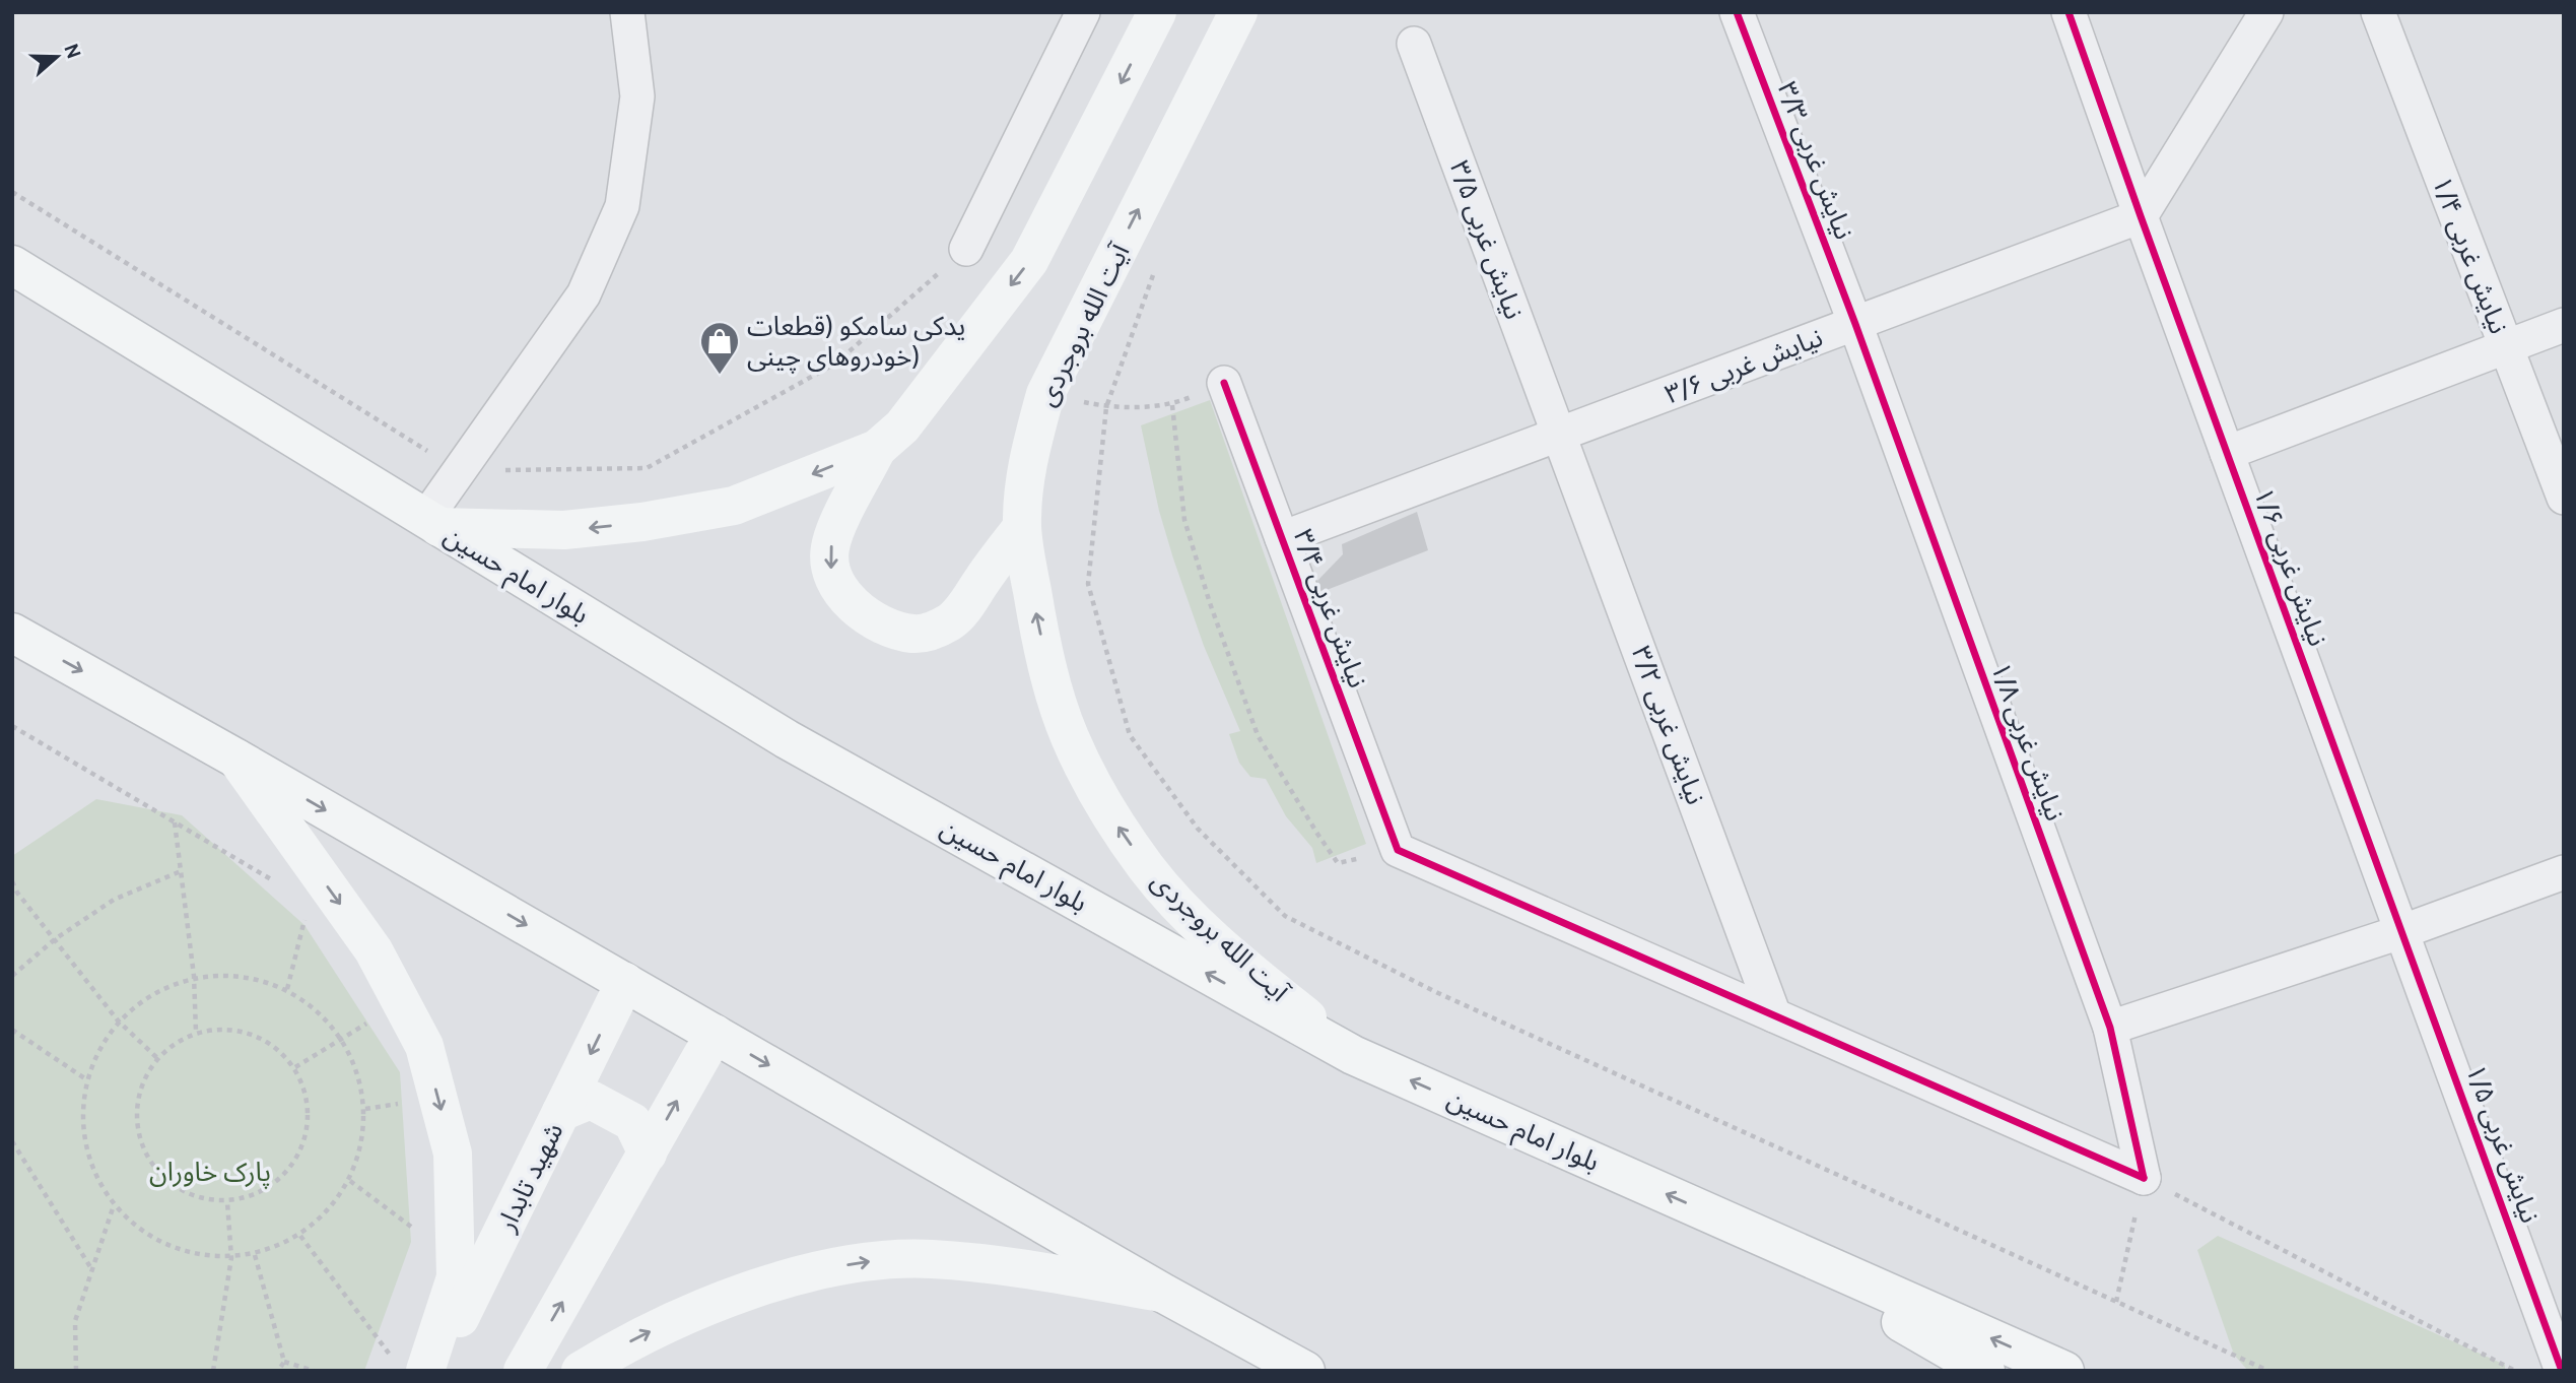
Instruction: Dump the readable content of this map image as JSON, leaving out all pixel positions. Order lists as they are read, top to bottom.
{
  "streets": {
    "main road": ["آیت الله بروجردی", "بلوار امام حسین", "شهید تابدار"],
    "street": [
      "نیایش غربی ۳/۳",
      "نیایش غربی ۳/۵",
      "نیایش غربی ۱/۴",
      "نیایش غربی ۳/۶",
      "نیایش غربی ۱/۶",
      "نیایش غربی ۳/۴",
      "نیایش غربی ۳/۲",
      "نیایش غربی ۱/۸",
      "نیایش غربی ۱/۵"
    ]
  },
  "crossings": [
    ["نیایش غربی ۳/۳", "نیایش غربی ۳/۶"],
    ["نیایش غربی ۳/۳", "نیایش غربی ۱/۸"],
    ["نیایش غربی ۳/۵", "نیایش غربی ۳/۶"],
    ["نیایش غربی ۳/۵", "نیایش غربی ۳/۲"],
    ["آیت الله بروجردی", "بلوار امام حسین"],
    ["نیایش غربی ۳/۶", "نیایش غربی ۱/۶"],
    ["نیایش غربی ۳/۶", "نیایش غربی ۳/۴"],
    ["نیایش غربی ۳/۶", "نیایش غربی ۳/۲"],
    ["نیایش غربی ۳/۶", "نیایش غربی ۱/۸"],
    ["نیایش غربی ۱/۶", "نیایش غربی ۱/۵"]
  ],
  "one_way": ["آیت الله بروجردی"],
  "parks": ["پارک خاوران"],
  "places": {
    "shop": ["یدکی سامکو (قطعات خودروهای چینی)"]
  },
  "north": "right"
}
